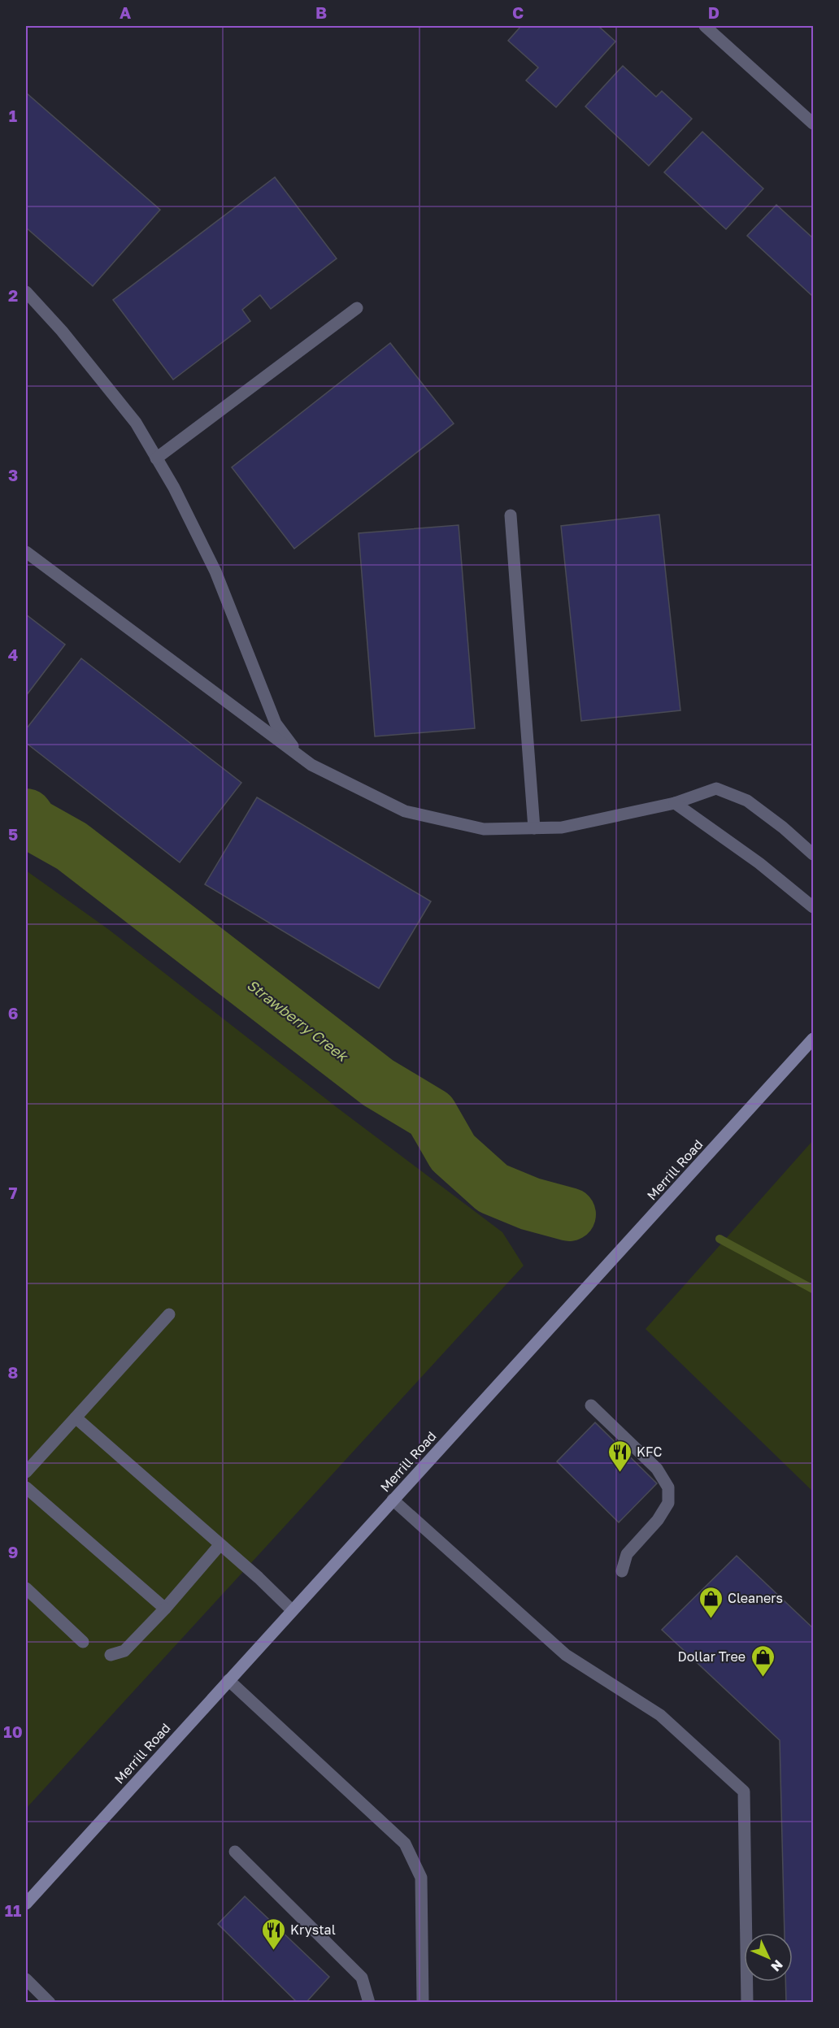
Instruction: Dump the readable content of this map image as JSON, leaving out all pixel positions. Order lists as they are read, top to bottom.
{
  "streets": {
    "main road": ["Merrill Road"]
  },
  "water": ["Strawberry Creek"],
  "places": {
    "restaurant": ["KFC", "Krystal"],
    "shop": ["Cleaners", "Dollar Tree"]
  },
  "north": "bottom right",
  "grid": {
    "columns": [
      "A",
      "B",
      "C",
      "D"
    ],
    "rows": [
      "1",
      "2",
      "3",
      "4",
      "5",
      "6",
      "7",
      "8",
      "9",
      "10",
      "11"
    ]
  }
}
